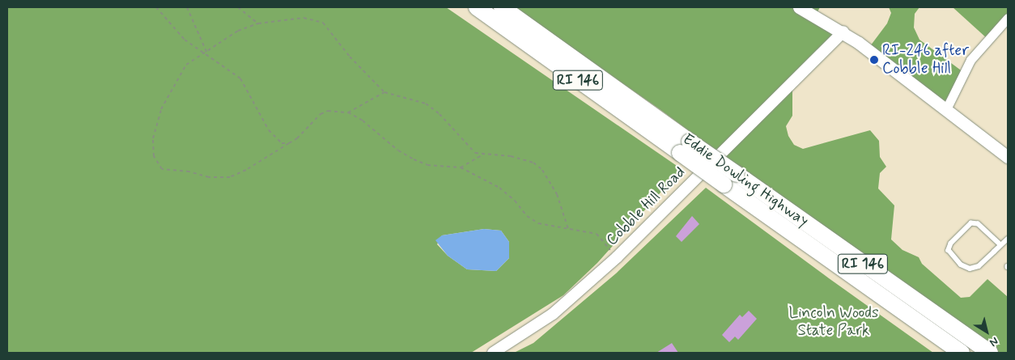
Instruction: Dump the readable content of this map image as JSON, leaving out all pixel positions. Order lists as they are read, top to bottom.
{
  "streets": {
    "highway": ["RI 146", "Eddie Dowling Highway"],
    "street": ["Cobble Hill Road"]
  },
  "parks": ["Lincoln Woods State Park"],
  "places": ["RI-246 after Cobble Hill"],
  "north": "bottom right"
}
